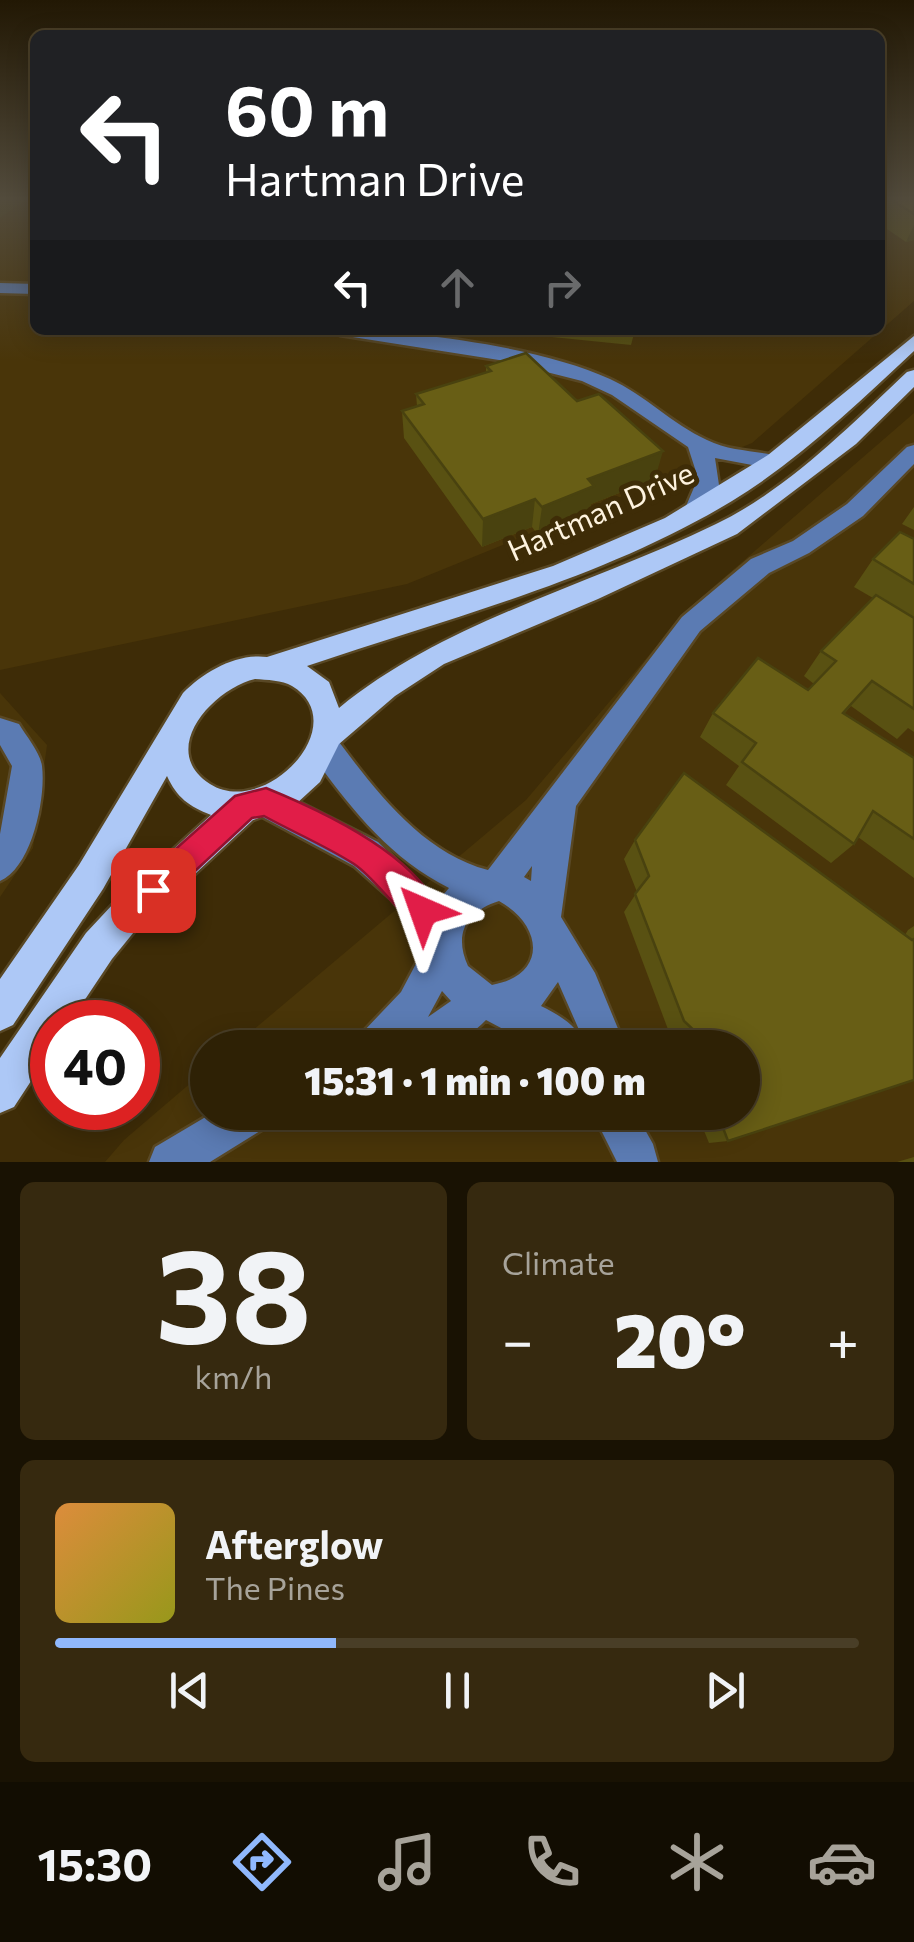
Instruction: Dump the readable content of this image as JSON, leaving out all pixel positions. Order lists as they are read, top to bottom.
{
  "streets": {
    "main road": ["Hartman Drive"]
  },
  "page": {
    "turn": ["60 m", "Hartman Drive"],
    "limit": "40",
    "trip": "15:31 · 1 min · 100 m",
    "tile": [
      ["38", "km/h"],
      "Climate"
    ],
    "heat": ["−", "20°", "+"],
    "song": ["Afterglow", "The Pines"],
    "tabs": "15:30"
  }
}
